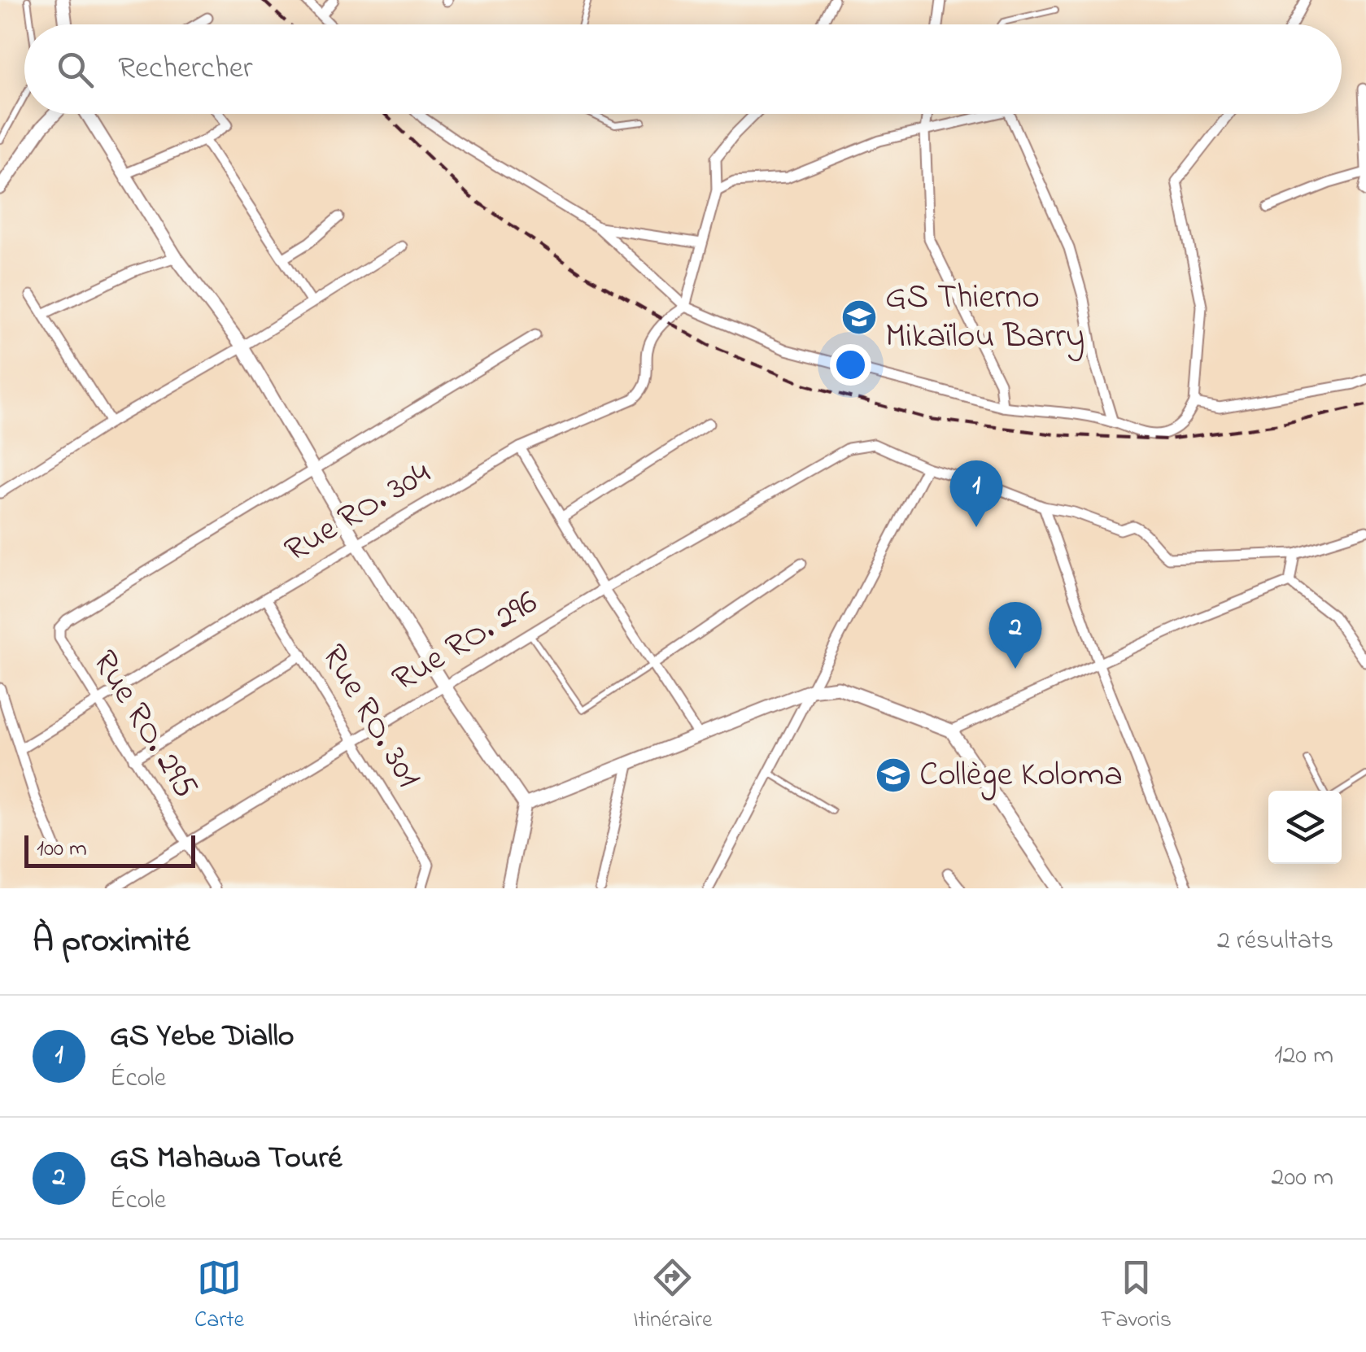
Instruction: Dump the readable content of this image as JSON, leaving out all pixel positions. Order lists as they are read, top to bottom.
{
  "streets": {
    "street": [
      "Rue RO. 304",
      "Rue RO. 296",
      "Rue RO. 301",
      "Rue RO. 295"
    ]
  },
  "crossings": [
    ["Rue RO. 304", "Rue RO. 301"],
    ["Rue RO. 304", "Rue RO. 295"],
    ["Rue RO. 296", "Rue RO. 301"],
    ["Rue RO. 296", "Rue RO. 295"]
  ],
  "places": {
    "school or university": ["GS Thierno Mikaïlou Barry", "Collège Koloma"]
  },
  "scale_bar": "100 m",
  "page": {
    "search": "Rechercher",
    "pins": ["1", "2"],
    "scale": "100 m",
    "heading": ["À proximité", "2 résultats"],
    "list": [
      {
        "mark": "1",
        "name": "GS Yebe Diallo",
        "note": "École",
        "value": "120 m"
      },
      {
        "mark": "2",
        "name": "GS Mahawa Touré",
        "note": "École",
        "value": "200 m"
      }
    ],
    "nav": ["Carte", "Itinéraire", "Favoris"]
  }
}
